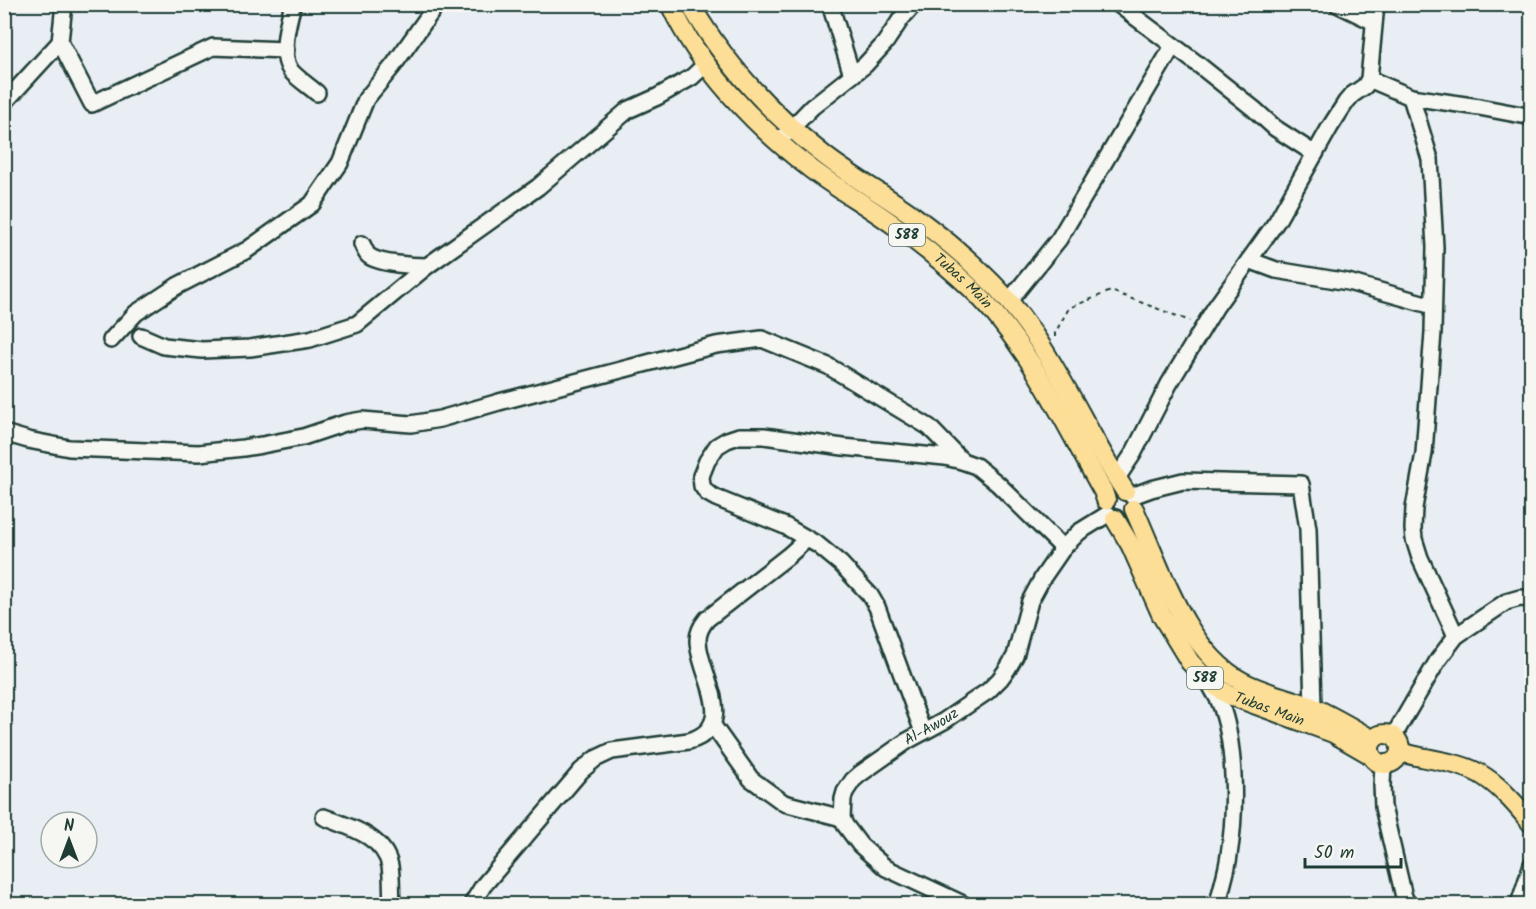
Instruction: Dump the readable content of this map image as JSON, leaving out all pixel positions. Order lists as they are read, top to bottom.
{
  "streets": {
    "main road": ["588", "Tubas Main"],
    "street": ["Al-Awouz"]
  },
  "crossings": [
    ["Tubas Main", "Al-Awouz"]
  ],
  "scale_bar": "50 m",
  "north": "top"
}
